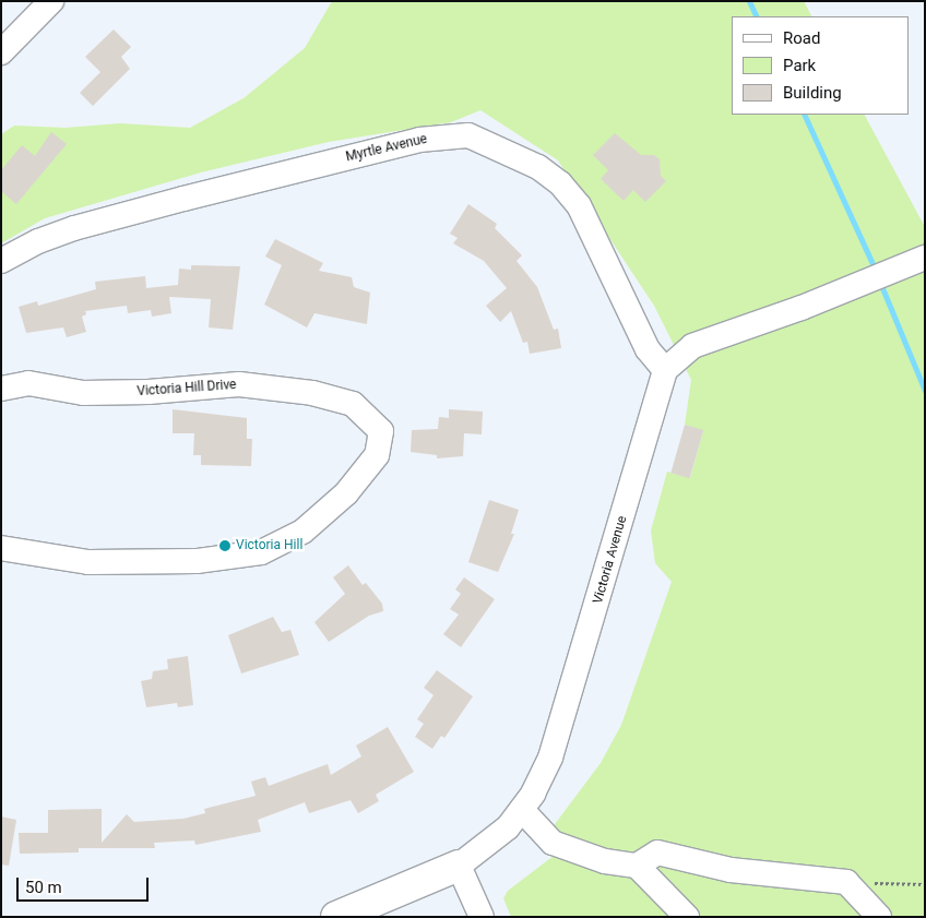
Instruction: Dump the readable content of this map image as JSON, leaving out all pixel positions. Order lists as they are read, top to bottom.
{
  "streets": {
    "main road": ["Victoria Avenue"],
    "street": ["Myrtle Avenue", "Victoria Hill Drive"]
  },
  "crossings": [
    ["Myrtle Avenue", "Victoria Avenue"]
  ],
  "places": ["Victoria Hill"],
  "legend": ["Road", "Park", "Building"],
  "scale_bar": "50 m"
}
